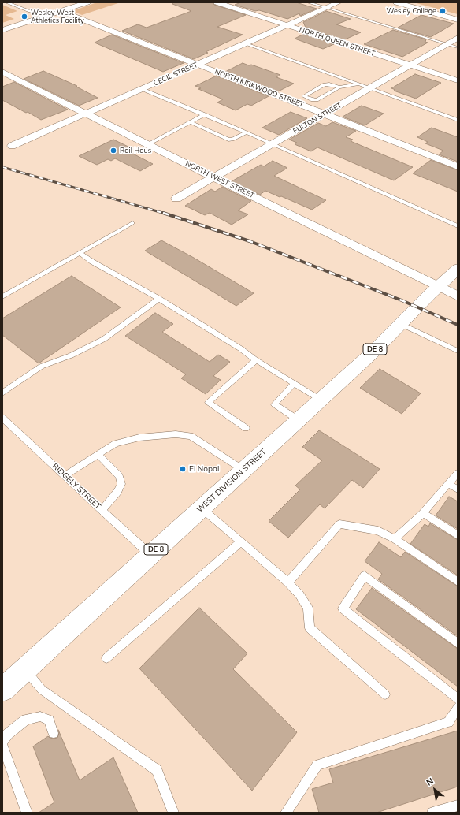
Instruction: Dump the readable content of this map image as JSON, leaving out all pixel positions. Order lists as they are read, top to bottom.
{
  "streets": {
    "highway": ["DE 8", "WEST DIVISION STREET"],
    "street": [
      "NORTH QUEEN STREET",
      "CECIL STREET",
      "NORTH KIRKWOOD STREET",
      "FULTON STREET",
      "NORTH WEST STREET"
    ],
    "lane": ["RIDGELY STREET"]
  },
  "crossings": [
    ["NORTH QUEEN STREET", "CECIL STREET"],
    ["NORTH QUEEN STREET", "FULTON STREET"],
    ["CECIL STREET", "NORTH KIRKWOOD STREET"],
    ["CECIL STREET", "NORTH WEST STREET"],
    ["NORTH KIRKWOOD STREET", "FULTON STREET"],
    ["FULTON STREET", "NORTH WEST STREET"],
    ["NORTH WEST STREET", "WEST DIVISION STREET"],
    ["WEST DIVISION STREET", "RIDGELY STREET"]
  ],
  "places": [
    "Wesley College",
    "Wesley West Athletics Facility",
    "Rail Haus",
    "El Nopal"
  ],
  "north": "top left"
}
